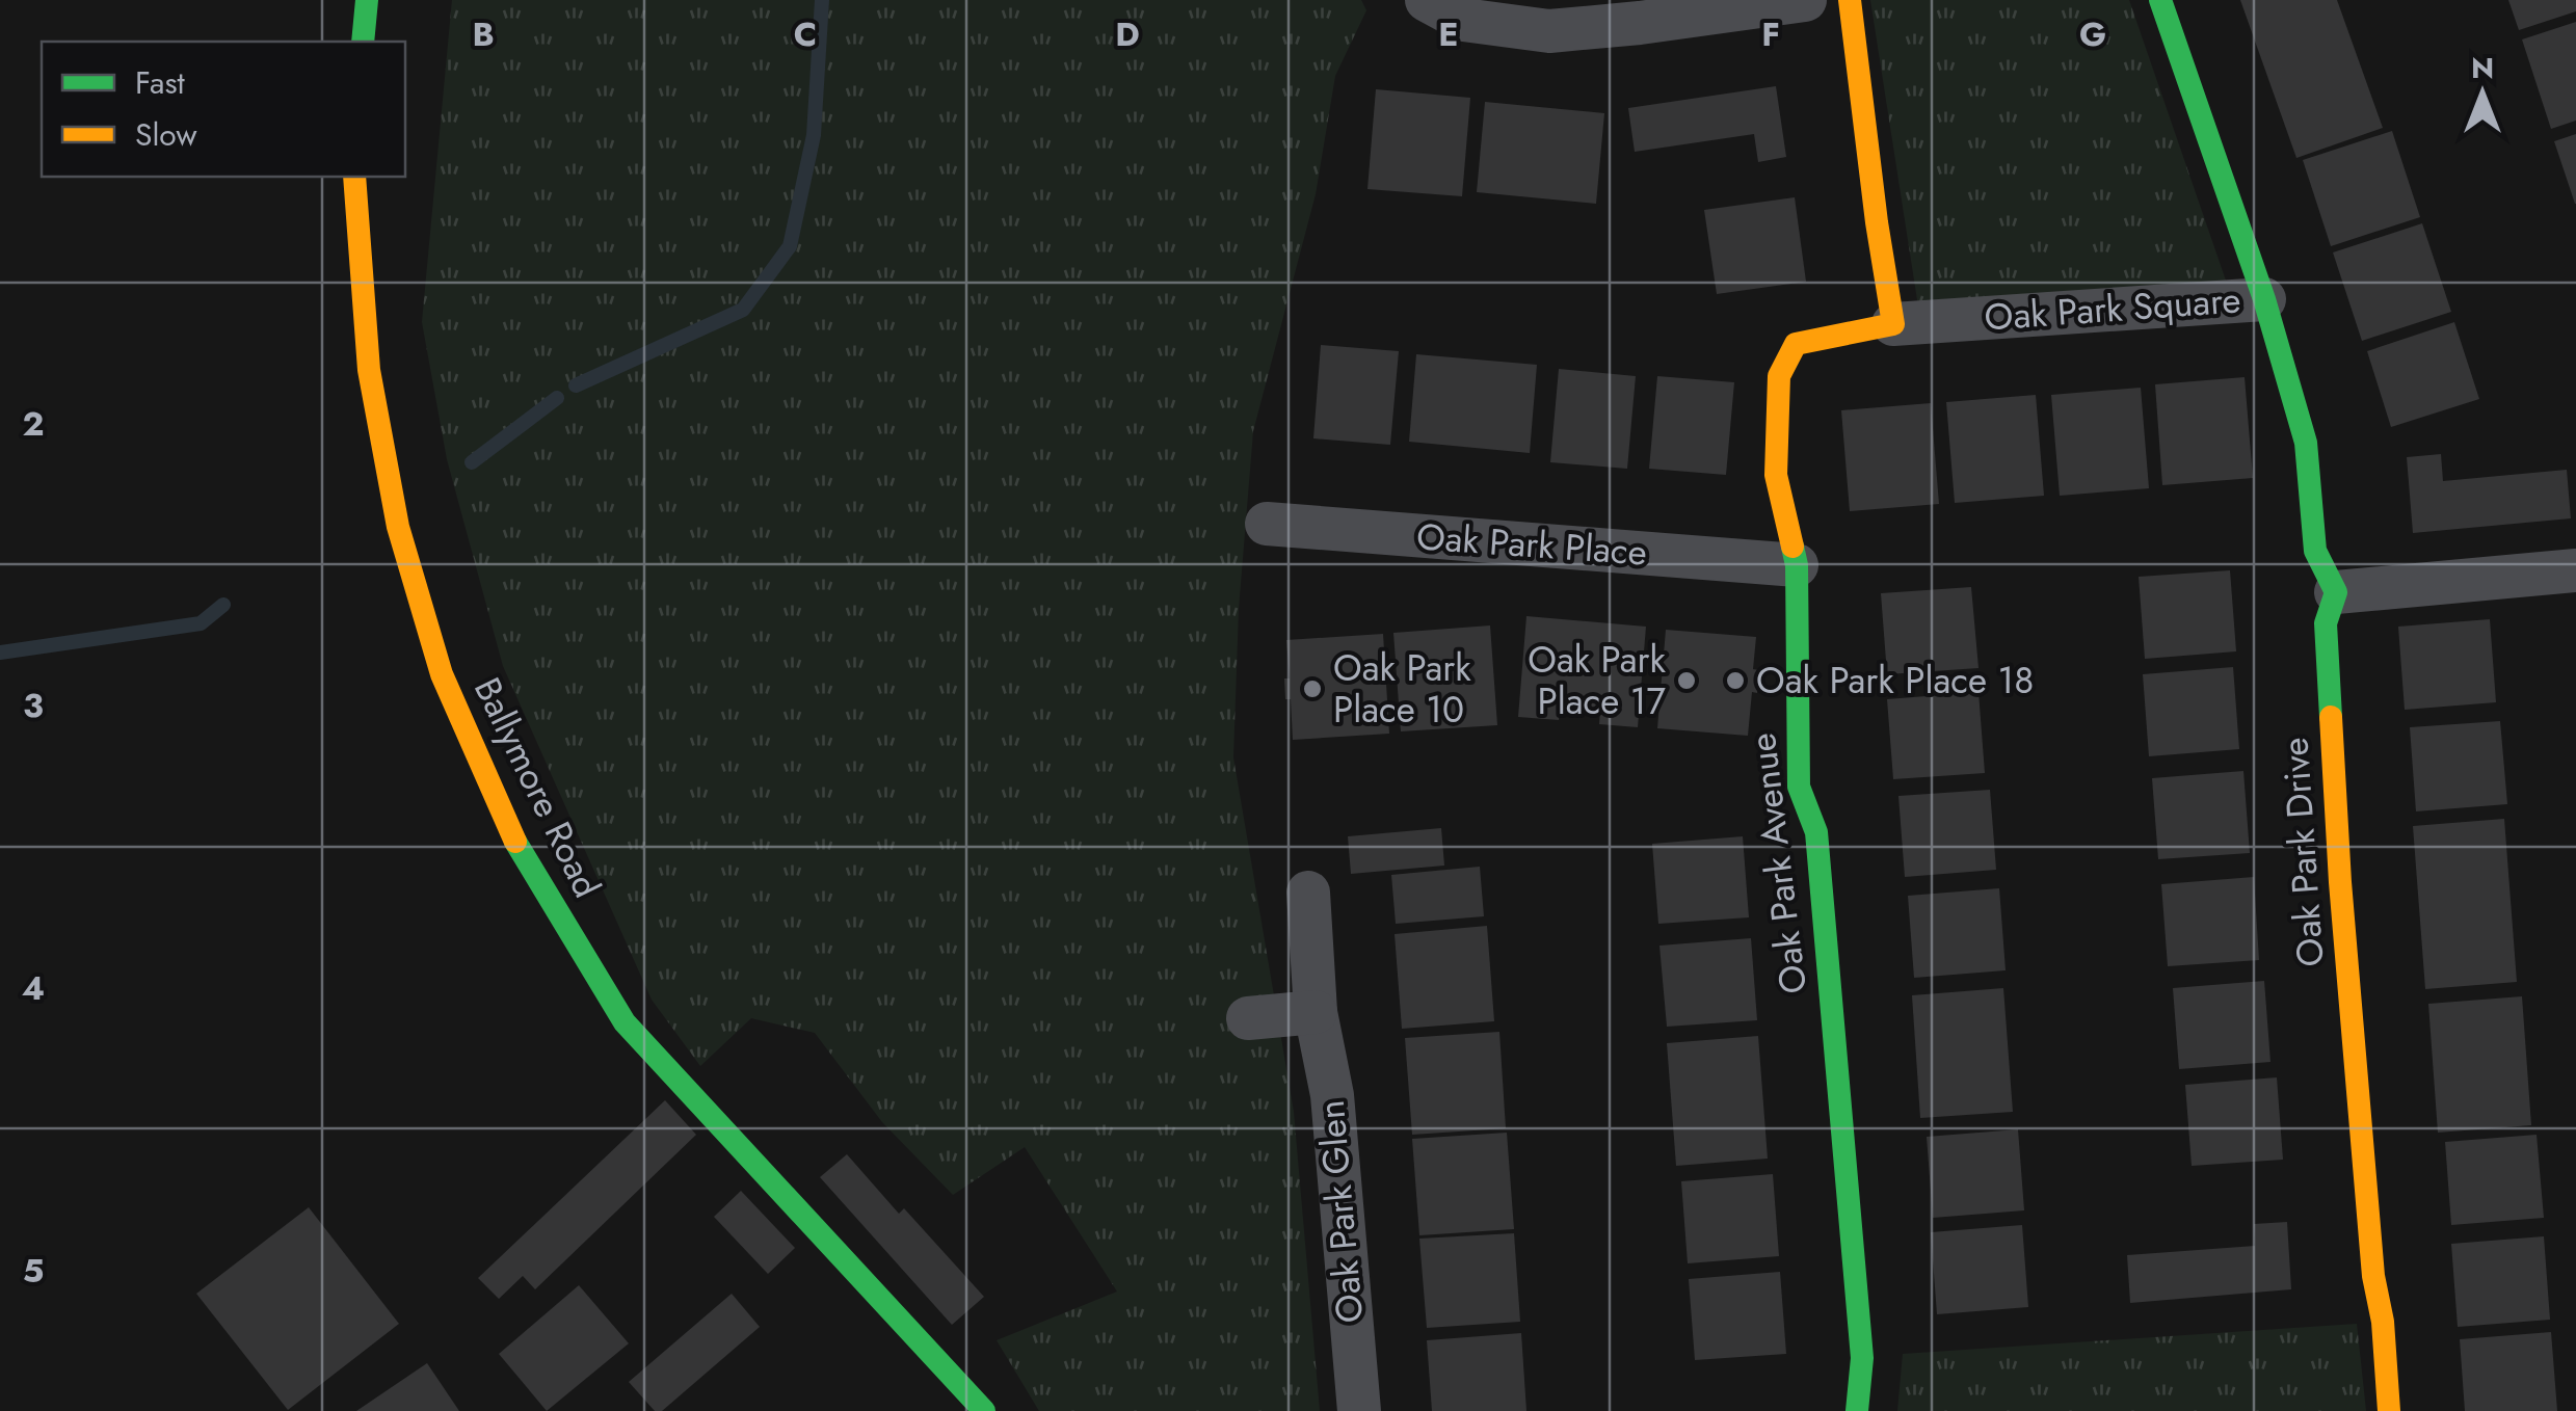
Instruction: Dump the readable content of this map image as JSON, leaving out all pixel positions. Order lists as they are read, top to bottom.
{
  "streets": {
    "street": [
      "Oak Park Square",
      "Oak Park Place",
      "Ballymore Road",
      "Oak Park Drive",
      "Oak Park Avenue",
      "Oak Park Glen"
    ]
  },
  "crossings": [
    ["Oak Park Square", "Oak Park Avenue"],
    ["Oak Park Place", "Oak Park Avenue"]
  ],
  "places": ["Oak Park Place 17", "Oak Park Place 18", "Oak Park Place 10"],
  "legend": ["Fast", "Slow"],
  "north": "top",
  "grid": {
    "columns": [
      "B",
      "C",
      "D",
      "E",
      "F",
      "G"
    ],
    "rows": [
      "2",
      "3",
      "4",
      "5"
    ]
  }
}
